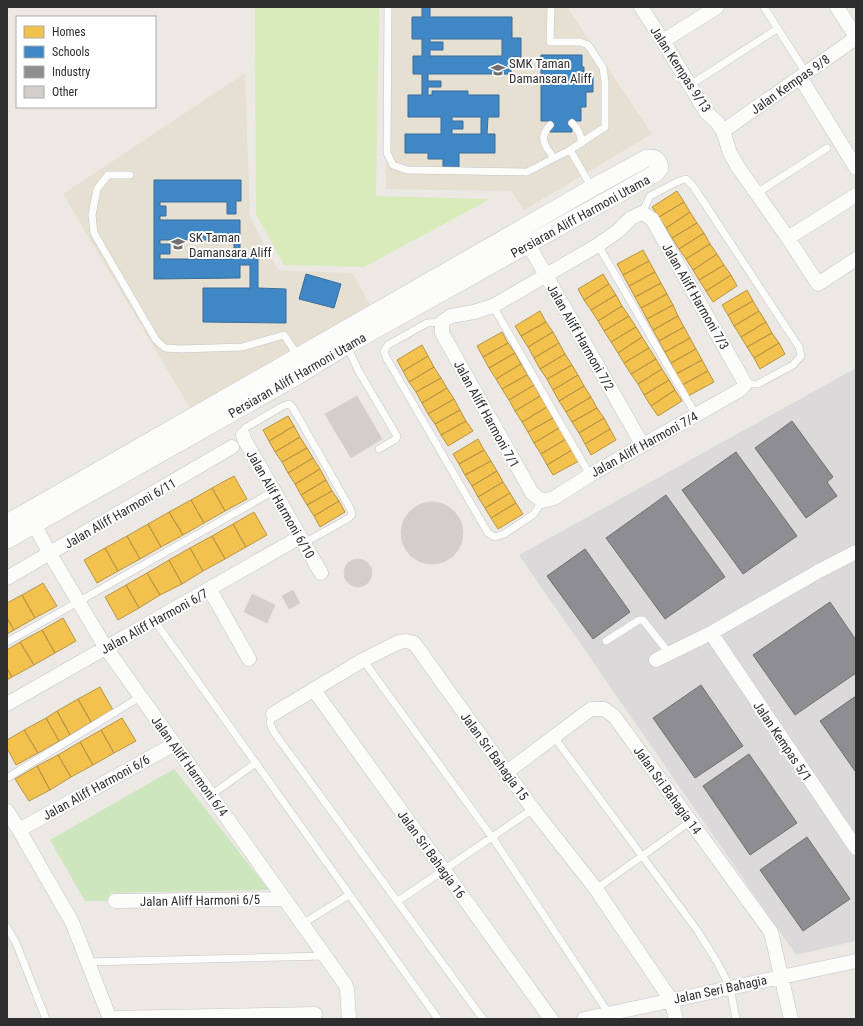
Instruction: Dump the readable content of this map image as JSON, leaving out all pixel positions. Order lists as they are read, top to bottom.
{
  "streets": {
    "street": [
      "Jalan Kempas 9/13",
      "Jalan Kempas 9/8",
      "Persiaran Aliff Harmoni Utama",
      "Jalan Aliff Harmoni 7/3",
      "Jalan Aliff Harmoni 7/2",
      "Jalan Aliff Harmoni 7/1",
      "Jalan Aliff Harmoni 7/4",
      "Jalan Alif Harmoni 6/10",
      "Jalan Aliff Harmoni 6/11",
      "Jalan Aliff Harmoni 6/7",
      "Jalan Kempas 5/1",
      "Jalan Sri Bahagia 15",
      "Jalan Aliff Harmoni 6/4",
      "Jalan Aliff Harmoni 6/6",
      "Jalan Sri Bahagia 14",
      "Jalan Sri Bahagia 16",
      "Jalan Aliff Harmoni 6/5",
      "Jalan Seri Bahagia"
    ]
  },
  "crossings": [
    ["Jalan Kempas 9/13", "Jalan Kempas 9/8"],
    ["Persiaran Aliff Harmoni Utama", "Jalan Aliff Harmoni 7/2"],
    ["Persiaran Aliff Harmoni Utama", "Jalan Aliff Harmoni 6/4"],
    ["Jalan Aliff Harmoni 7/3", "Jalan Aliff Harmoni 7/4"],
    ["Jalan Aliff Harmoni 7/2", "Jalan Aliff Harmoni 7/4"],
    ["Jalan Aliff Harmoni 7/1", "Jalan Aliff Harmoni 7/4"],
    ["Jalan Alif Harmoni 6/10", "Jalan Aliff Harmoni 6/7"],
    ["Jalan Aliff Harmoni 6/11", "Jalan Aliff Harmoni 6/4"],
    ["Jalan Aliff Harmoni 6/7", "Jalan Aliff Harmoni 6/4"],
    ["Jalan Sri Bahagia 15", "Jalan Sri Bahagia 14"],
    ["Jalan Sri Bahagia 15", "Jalan Sri Bahagia 16"],
    ["Jalan Sri Bahagia 15", "Jalan Seri Bahagia"],
    ["Jalan Aliff Harmoni 6/4", "Jalan Aliff Harmoni 6/6"],
    ["Jalan Aliff Harmoni 6/4", "Jalan Aliff Harmoni 6/5"],
    ["Jalan Sri Bahagia 14", "Jalan Seri Bahagia"]
  ],
  "places": {
    "school or university": ["SMK Taman Damansara Aliff", "SK Taman Damansara Aliff"]
  },
  "legend": [
    "Homes",
    "Schools",
    "Industry",
    "Other"
  ]
}
